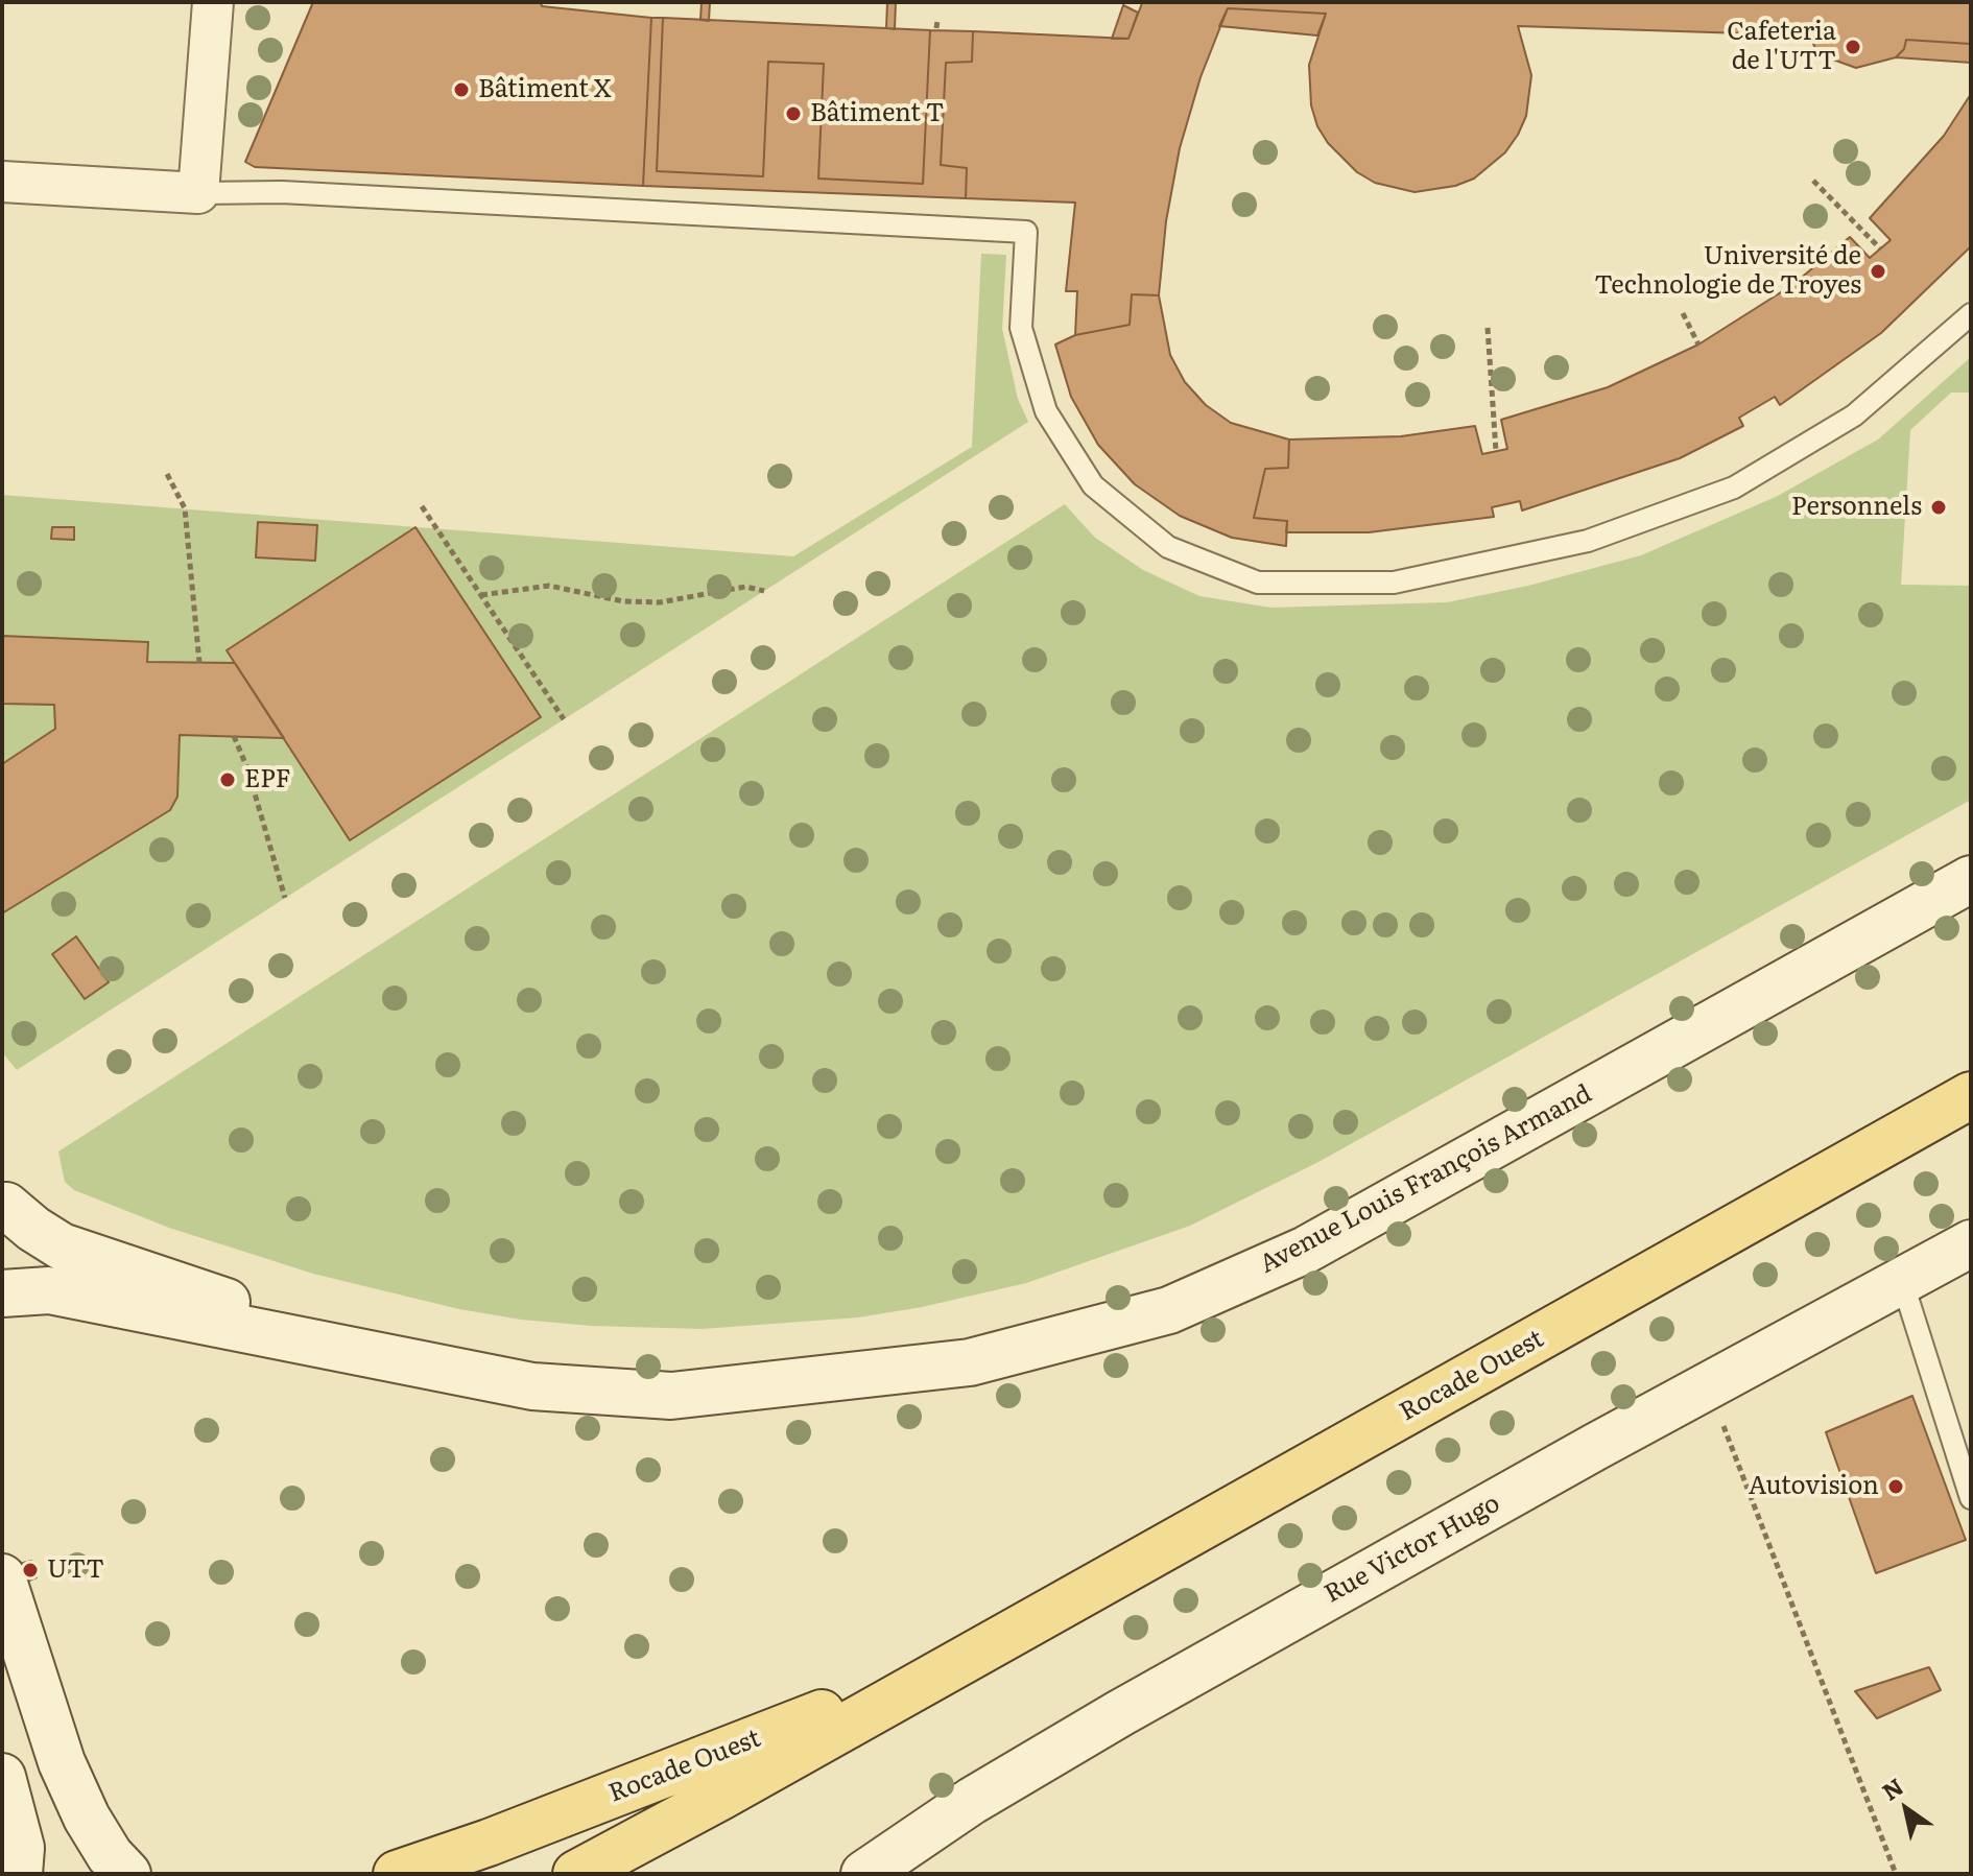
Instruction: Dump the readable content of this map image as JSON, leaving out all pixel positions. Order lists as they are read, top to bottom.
{
  "streets": {
    "main road": ["Rocade Ouest"],
    "street": ["Avenue Louis François Armand", "Rue Victor Hugo"]
  },
  "places": [
    "Cafeteria de l'UTT",
    "Bâtiment X",
    "Bâtiment T",
    "Université de Technologie de Troyes",
    "Personnels",
    "EPF",
    "Autovision",
    "UTT"
  ],
  "north": "top left"
}
